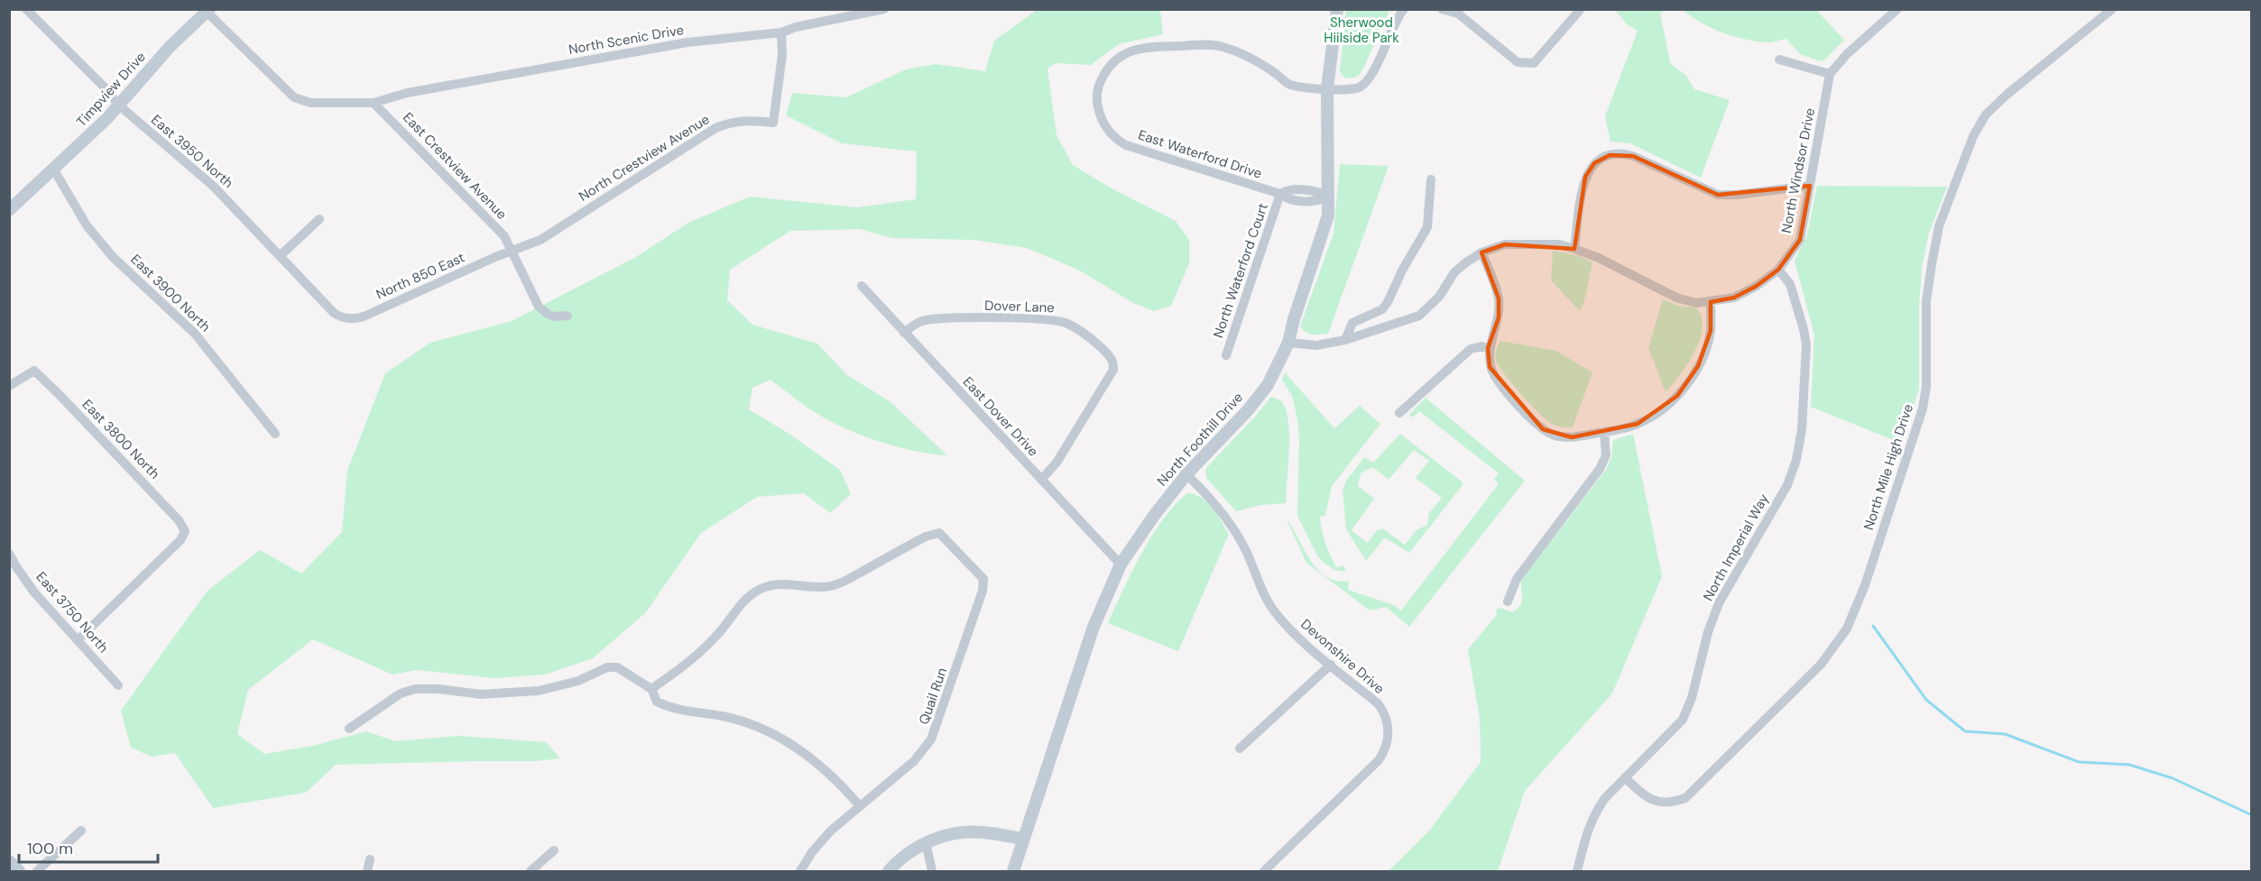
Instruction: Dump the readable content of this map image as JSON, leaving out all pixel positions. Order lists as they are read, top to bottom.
{
  "streets": {
    "street": [
      "North Scenic Drive",
      "Timpview Drive",
      "East 3950 North",
      "East Waterford Drive",
      "North Crestview Avenue",
      "East Crestview Avenue",
      "North Windsor Drive",
      "North Waterford Court",
      "North 850 East",
      "East 3900 North",
      "Dover Lane",
      "East Dover Drive",
      "East 3800 North",
      "North Foothill Drive",
      "North Mile High Drive",
      "North Imperial Way",
      "East 3750 North",
      "Devonshire Drive",
      "Quail Run"
    ]
  },
  "crossings": [
    ["North Scenic Drive", "Timpview Drive"],
    ["North Scenic Drive", "North Crestview Avenue"],
    ["North Scenic Drive", "East Crestview Avenue"],
    ["Timpview Drive", "East 3950 North"],
    ["Timpview Drive", "East 3900 North"],
    ["East 3950 North", "North 850 East"],
    ["East Waterford Drive", "North Waterford Court"],
    ["East Waterford Drive", "North Foothill Drive"],
    ["North Crestview Avenue", "East Crestview Avenue"],
    ["North Crestview Avenue", "North 850 East"],
    ["East Crestview Avenue", "North 850 East"],
    ["North Windsor Drive", "North Foothill Drive"],
    ["North Windsor Drive", "North Imperial Way"],
    ["Dover Lane", "East Dover Drive"],
    ["East Dover Drive", "North Foothill Drive"],
    ["East 3800 North", "East 3750 North"],
    ["North Foothill Drive", "Devonshire Drive"],
    ["North Mile High Drive", "North Imperial Way"]
  ],
  "parks": ["Sherwood Hiilside Park"],
  "scale_bar": "100 m"
}
